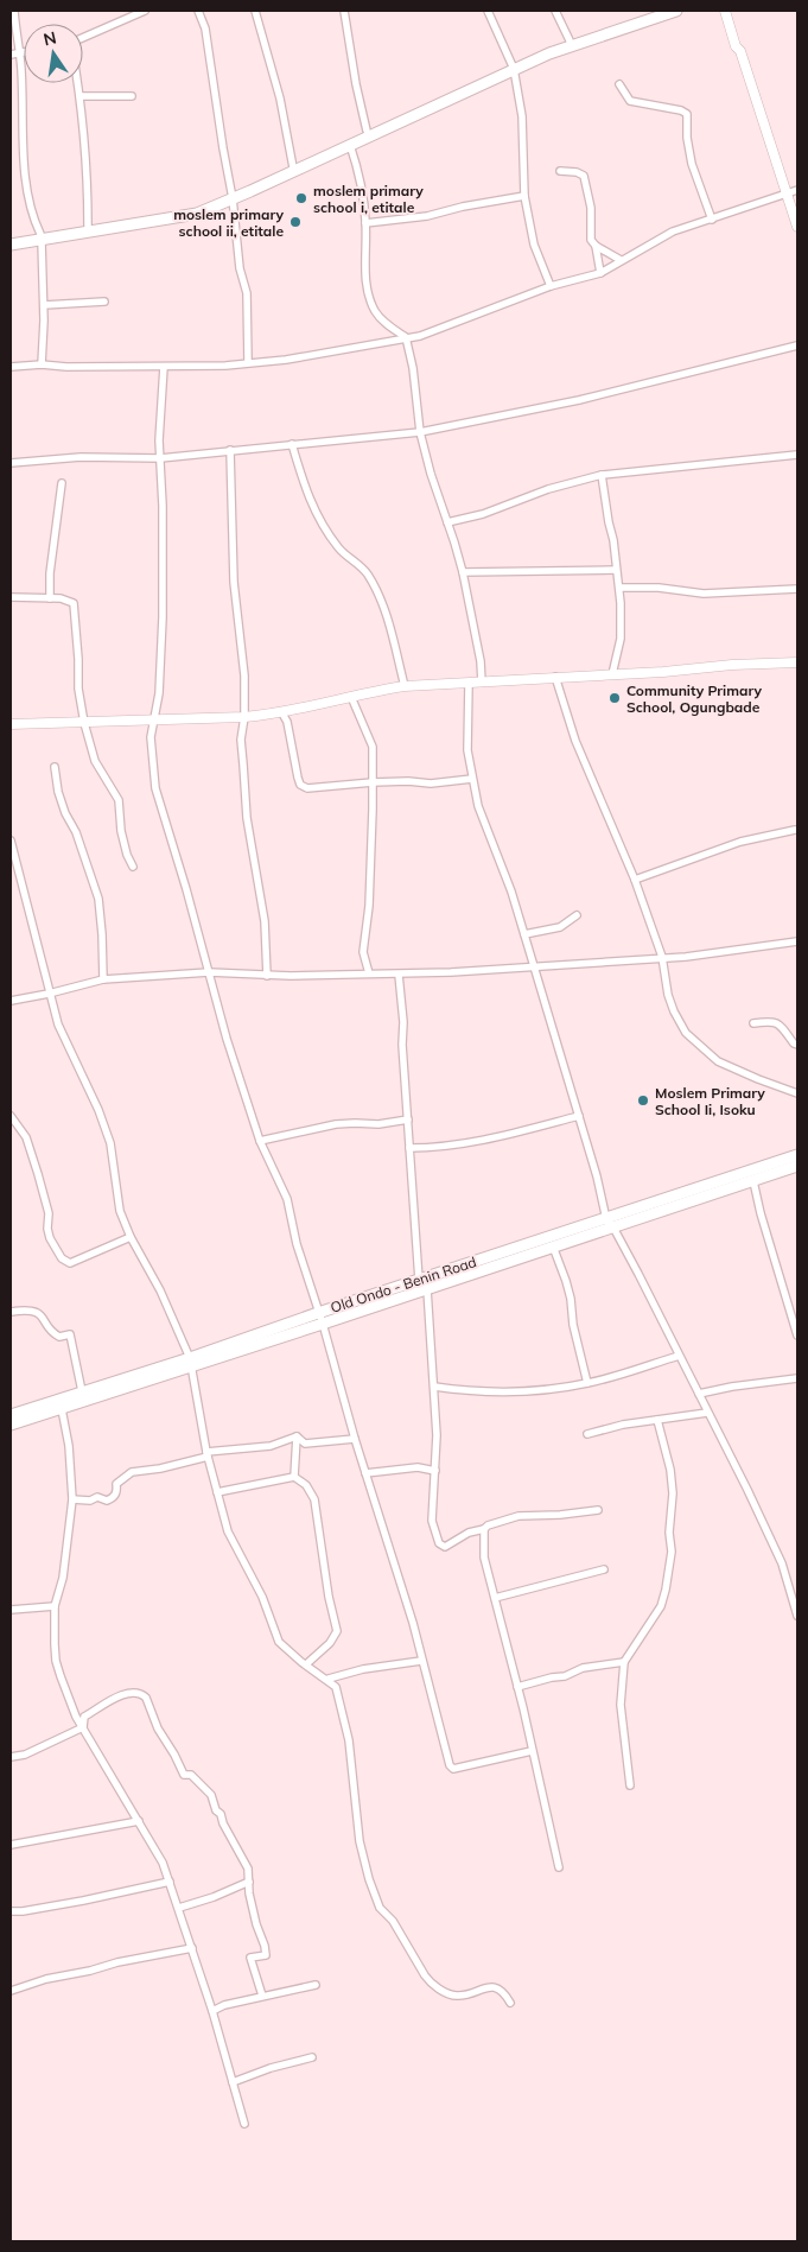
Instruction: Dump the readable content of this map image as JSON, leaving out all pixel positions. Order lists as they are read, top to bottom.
{
  "streets": {
    "main road": ["Old Ondo - Benin Road"]
  },
  "places": [
    "moslem primary school i, etitale",
    "moslem primary school ii, etitale",
    "Community Primary School, Ogungbade",
    "Moslem Primary School Ii, Isoku"
  ],
  "north": "top"
}
